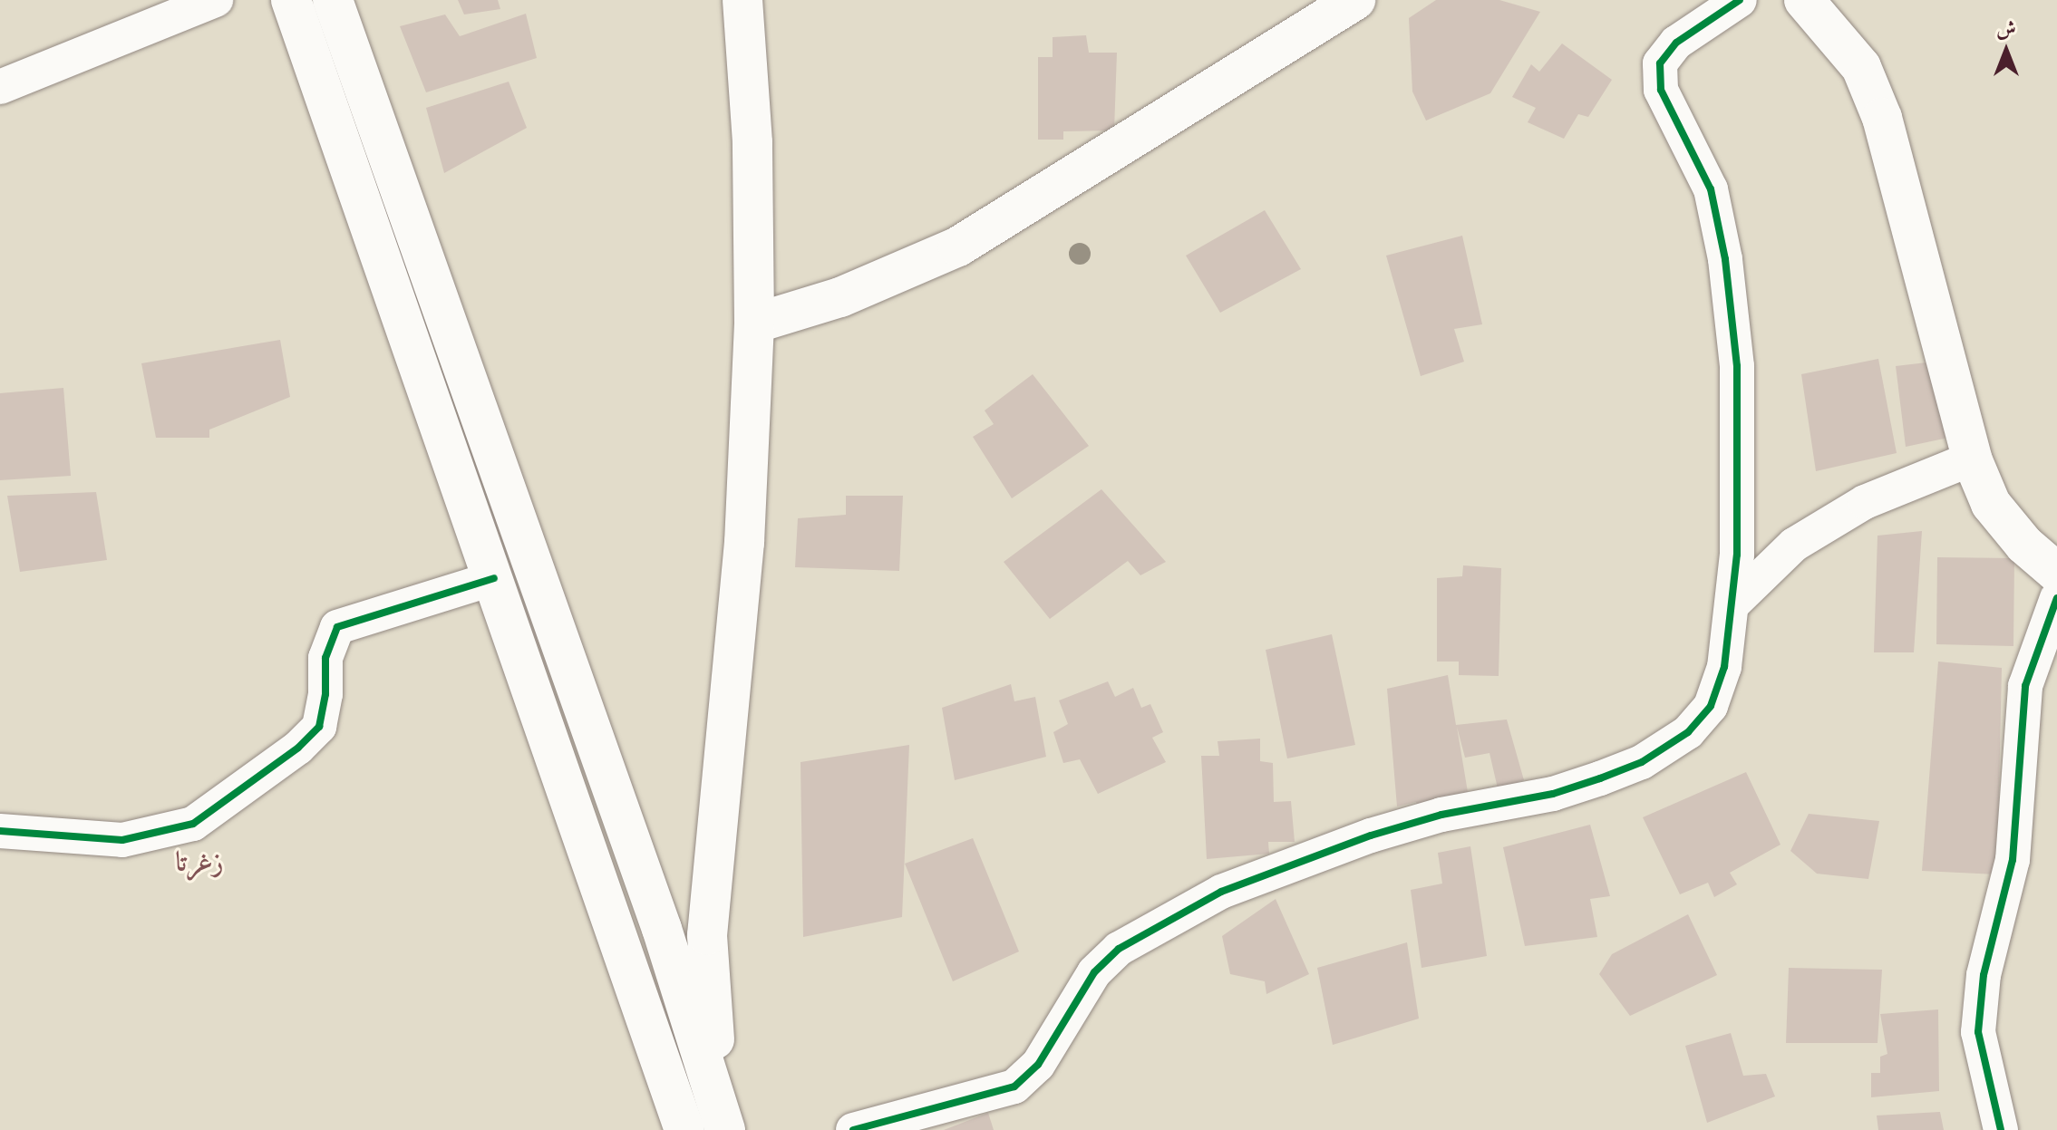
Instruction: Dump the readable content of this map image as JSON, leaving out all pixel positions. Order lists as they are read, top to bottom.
{
  "districts": ["زغرتا"],
  "north": "top"
}
